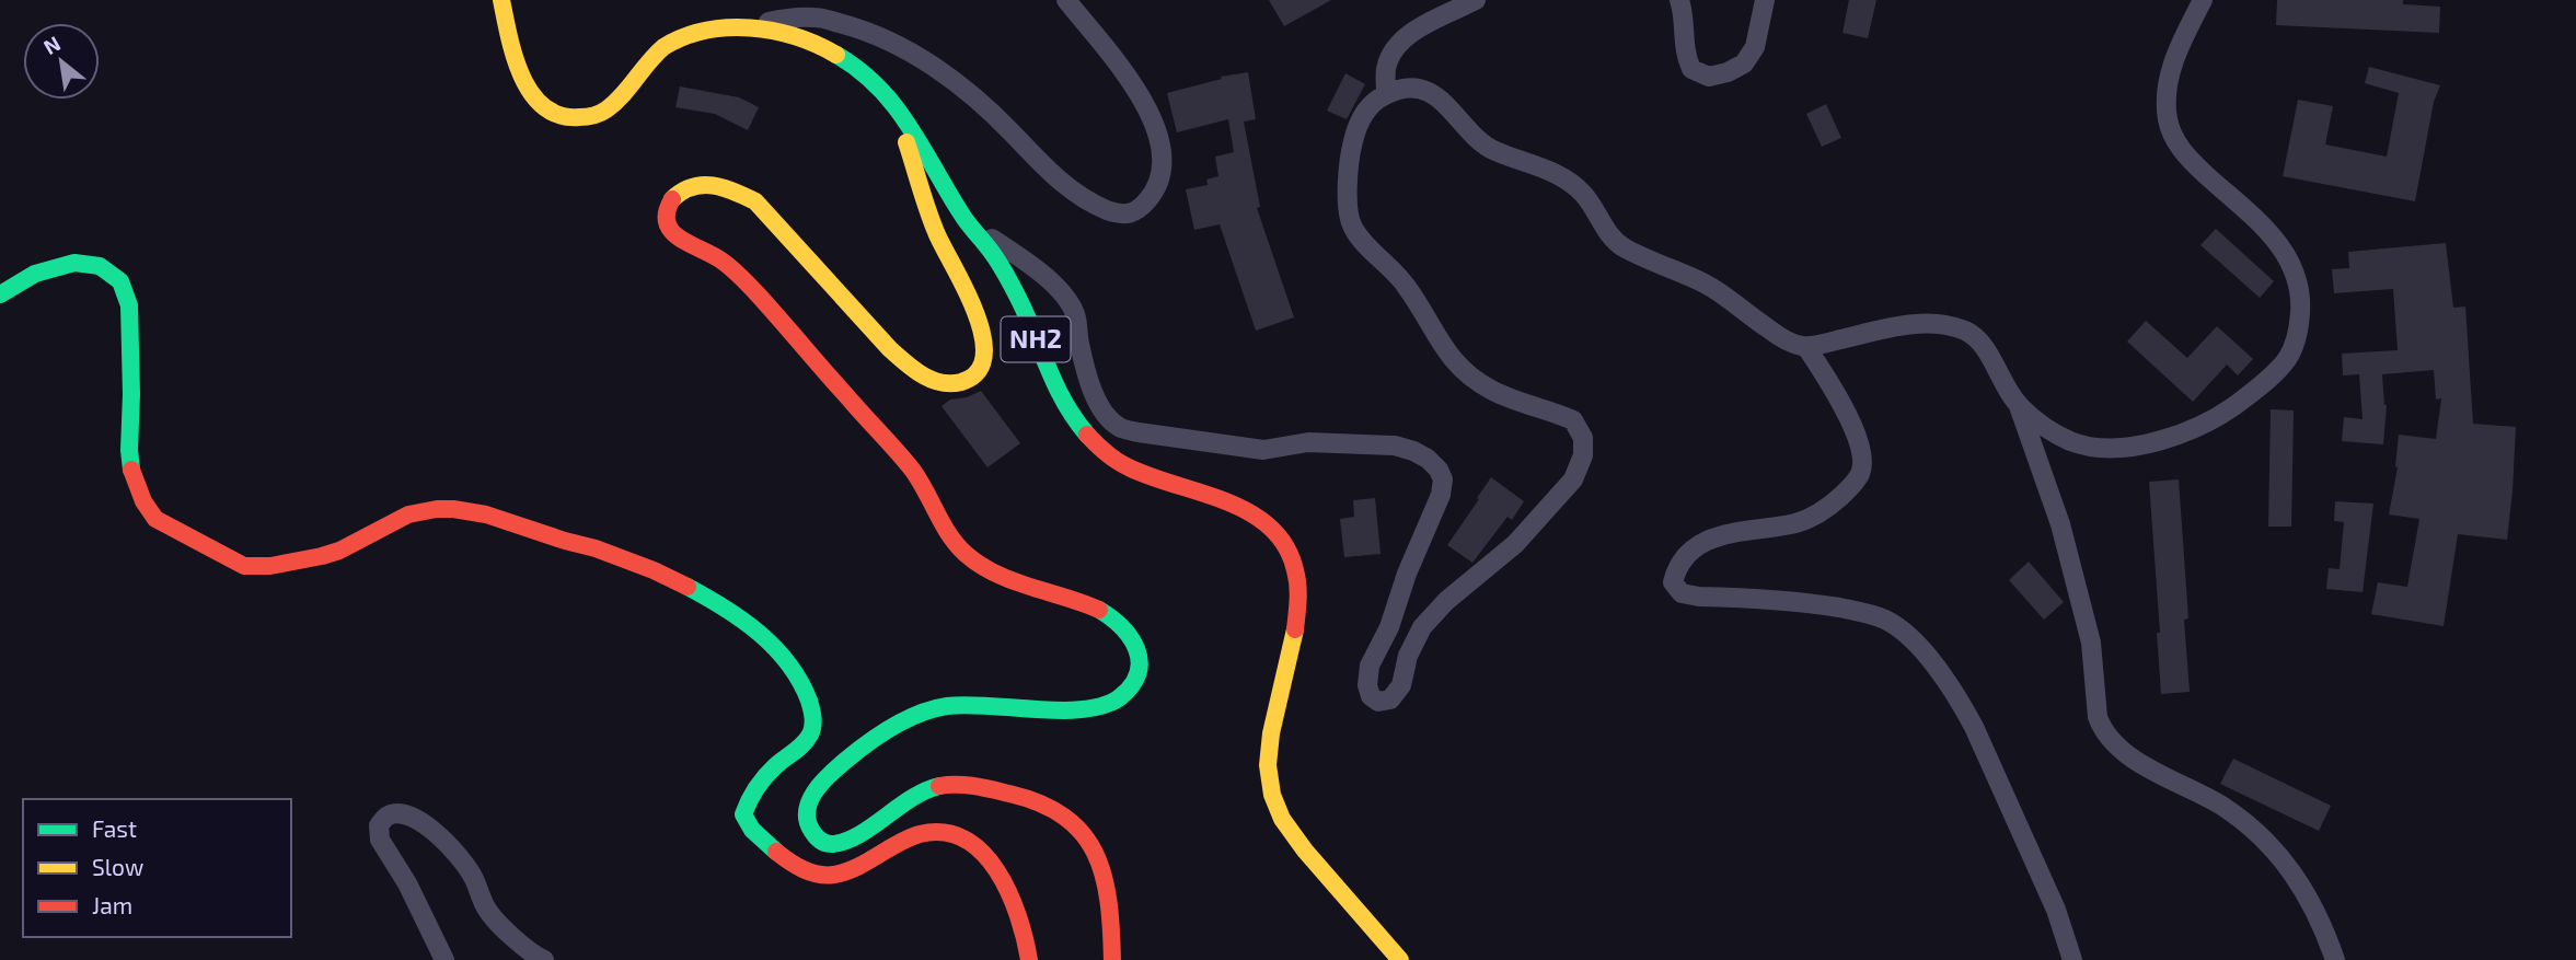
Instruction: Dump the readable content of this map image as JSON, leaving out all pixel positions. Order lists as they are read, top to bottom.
{
  "streets": {
    "main road": ["NH2"]
  },
  "legend": ["Fast", "Slow", "Jam"],
  "north": "top left"
}
